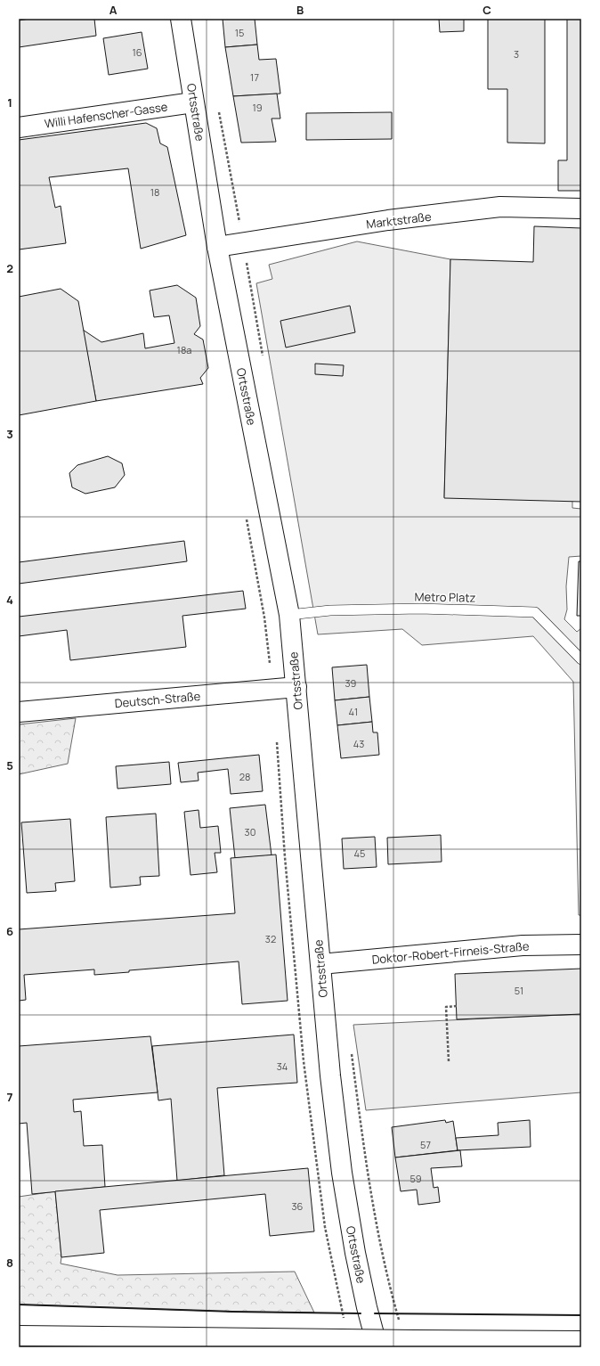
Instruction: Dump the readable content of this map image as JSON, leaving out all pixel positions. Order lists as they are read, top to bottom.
{
  "streets": {
    "main road": [
      "Ortsstraße",
      "Willi Hafenscher-Gasse",
      "Marktstraße",
      "Deutsch-Straße",
      "Doktor-Robert-Firneis-Straße"
    ],
    "lane": ["Metro Platz"]
  },
  "crossings": [
    ["Ortsstraße", "Willi Hafenscher-Gasse"],
    ["Ortsstraße", "Marktstraße"],
    ["Ortsstraße", "Metro Platz"],
    ["Ortsstraße", "Deutsch-Straße"],
    ["Ortsstraße", "Doktor-Robert-Firneis-Straße"]
  ],
  "house_numbers": [
    "15",
    "16",
    "3",
    "17",
    "19",
    "18",
    "18a",
    "39",
    "41",
    "43",
    "28",
    "30",
    "45",
    "32",
    "51",
    "34",
    "57",
    "59",
    "36"
  ],
  "grid": {
    "columns": ["A", "B", "C"],
    "rows": [
      "1",
      "2",
      "3",
      "4",
      "5",
      "6",
      "7",
      "8"
    ]
  }
}
